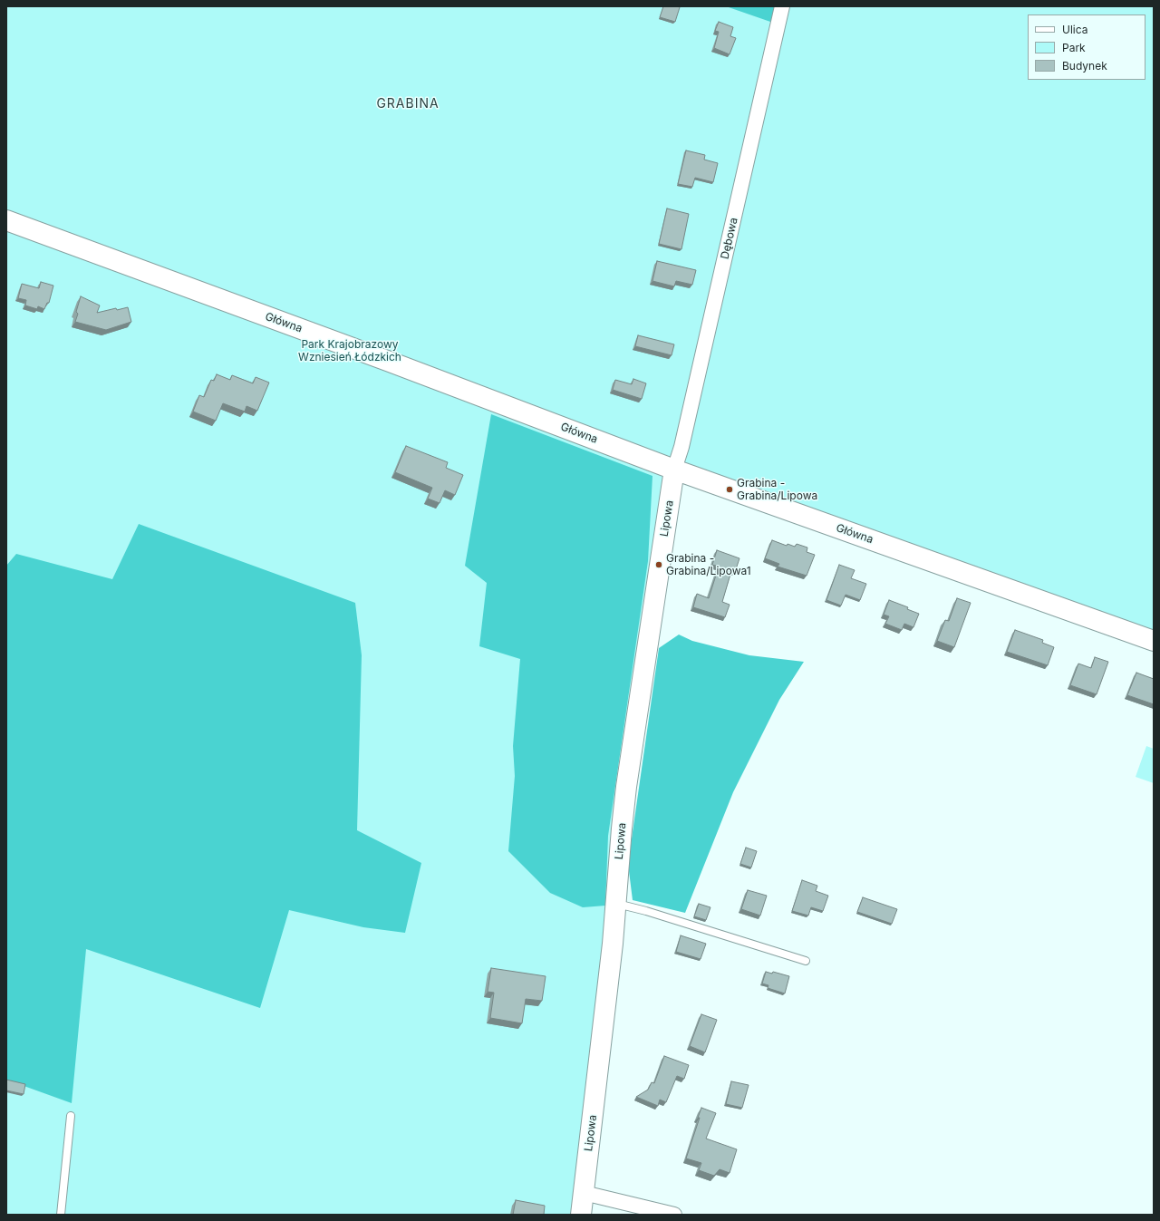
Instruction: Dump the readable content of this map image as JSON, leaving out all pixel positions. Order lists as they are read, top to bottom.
{
  "streets": {
    "street": ["Dębowa", "Główna", "Lipowa"]
  },
  "crossings": [
    ["Dębowa", "Główna"],
    ["Dębowa", "Lipowa"],
    ["Główna", "Lipowa"]
  ],
  "districts": ["GRABINA"],
  "parks": ["Park Krajobrazowy Wzniesień Łódzkich"],
  "places": ["Grabina - Grabina/Lipowa", "Grabina - Grabina/Lipowa1"],
  "legend": ["Ulica", "Park", "Budynek"]
}
